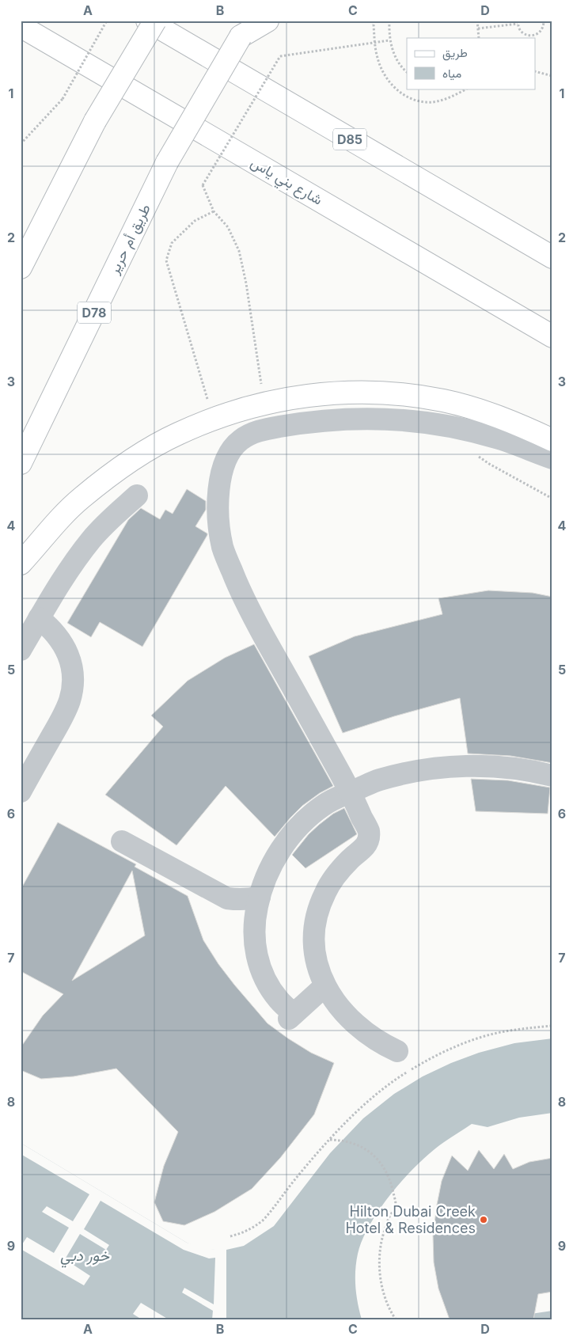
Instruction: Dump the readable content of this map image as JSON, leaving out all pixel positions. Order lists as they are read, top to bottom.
{
  "streets": {
    "main road": [
      "D85",
      "شارع بني ياس",
      "طريق أم حرير",
      "D78"
    ]
  },
  "water": ["خور دبي"],
  "places": ["Hilton Dubai Creek Hotel & Residences"],
  "legend": ["طريق", "مياه"],
  "grid": {
    "columns": [
      "A",
      "B",
      "C",
      "D"
    ],
    "rows": [
      "1",
      "2",
      "3",
      "4",
      "5",
      "6",
      "7",
      "8",
      "9"
    ]
  }
}
